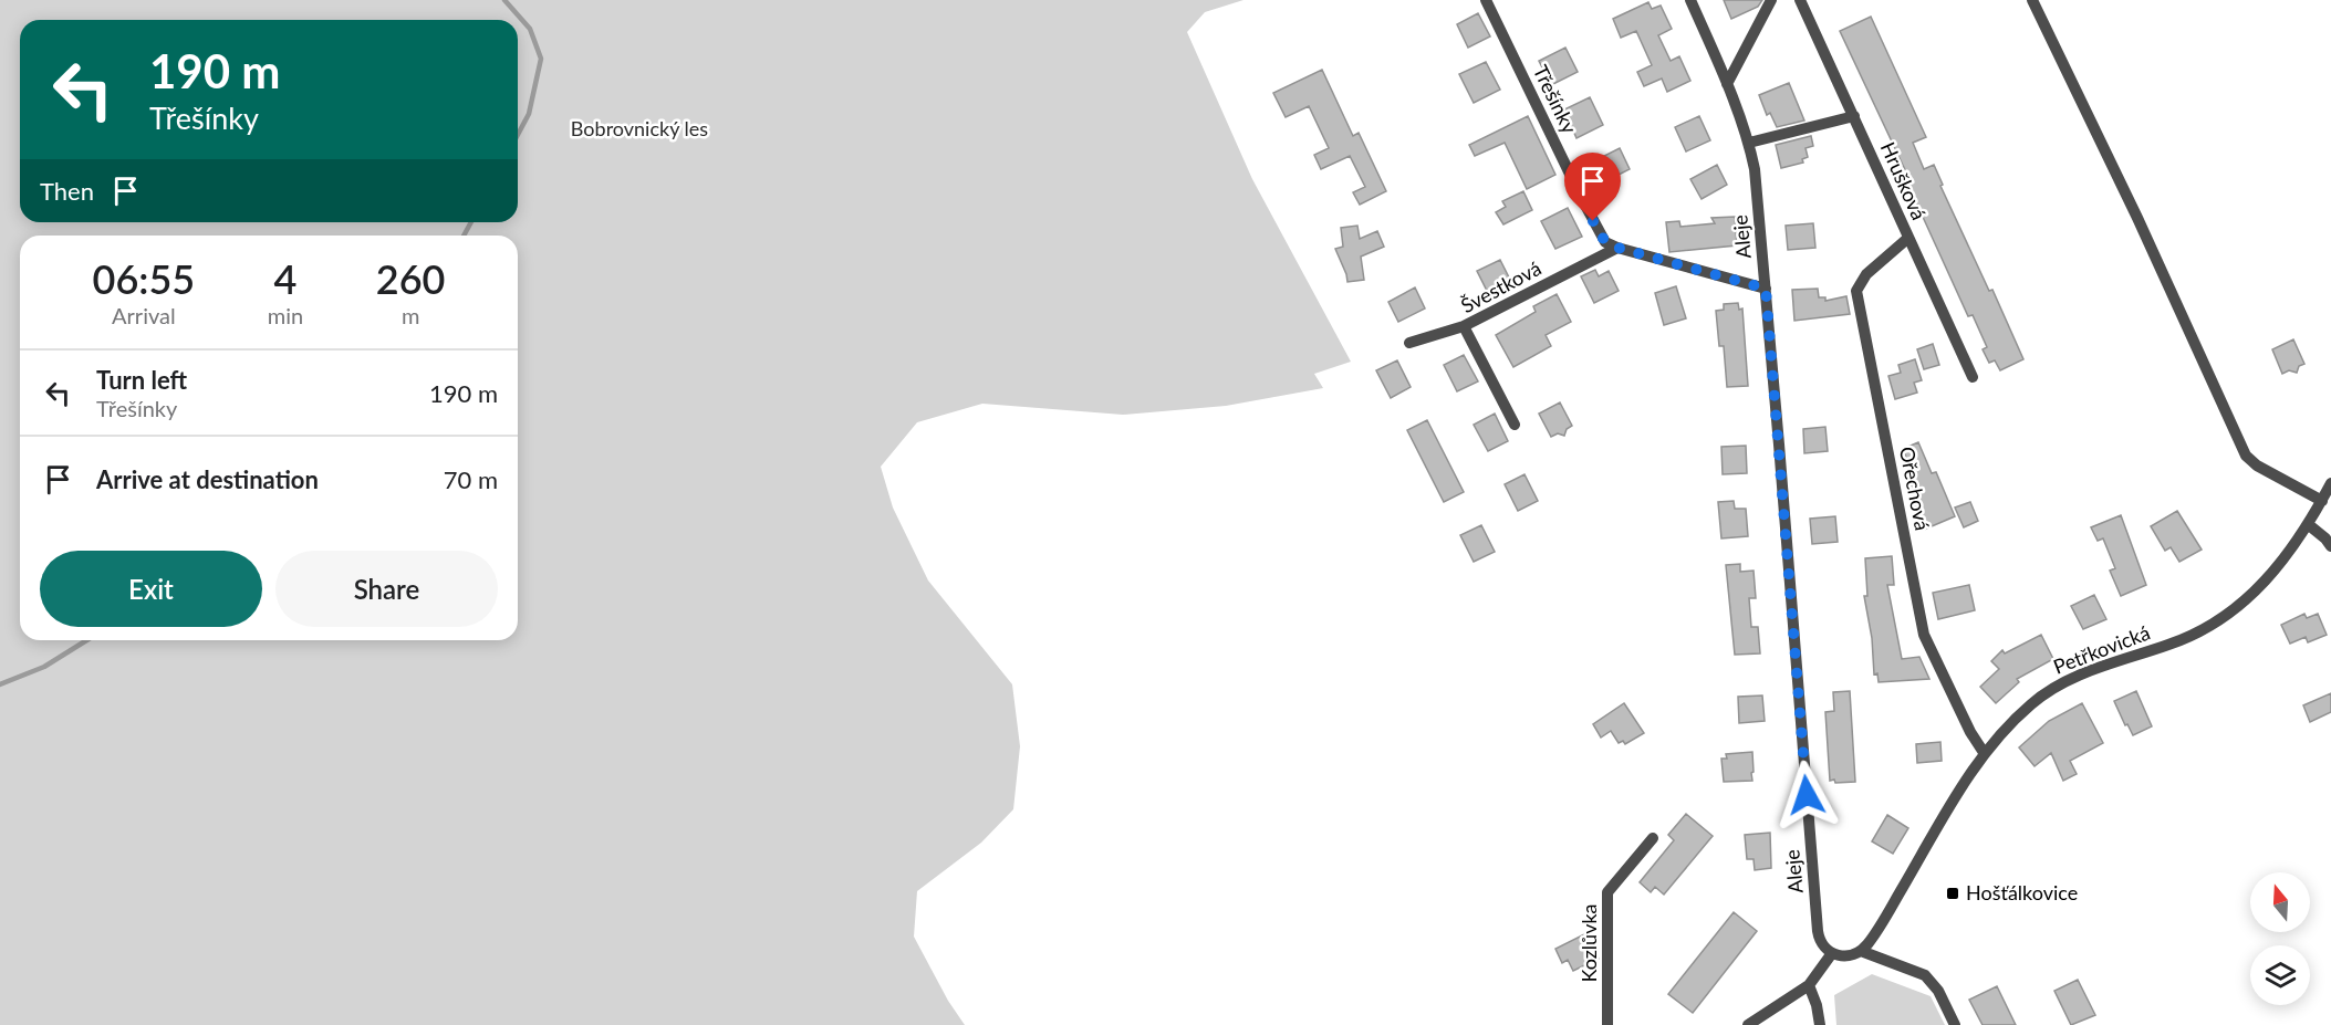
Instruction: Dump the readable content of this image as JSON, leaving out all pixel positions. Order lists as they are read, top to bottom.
{
  "streets": {
    "street": [
      "Třešínky",
      "Hrušková",
      "Aleje",
      "Švestková",
      "Ořechová",
      "Petřkovická",
      "Kozlůvka"
    ]
  },
  "crossings": [
    ["Třešínky", "Švestková"],
    ["Hrušková", "Ořechová"],
    ["Ořechová", "Petřkovická"]
  ],
  "parks": ["Bobrovnický les"],
  "places": {
    "transit": ["Hošťálkovice"]
  },
  "north": "top",
  "page": {
    "turn": ["190 m", "Třešínky"],
    "then": "Then",
    "eta": [
      "06:55",
      "Arrival",
      "4",
      "min",
      "260",
      "m"
    ],
    "list": [
      {
        "name": "Turn left",
        "note": "Třešínky",
        "value": "190 m"
      },
      {
        "name": "Arrive at destination",
        "value": "70 m"
      }
    ],
    "buttons": ["Exit", "Share"]
  }
}
